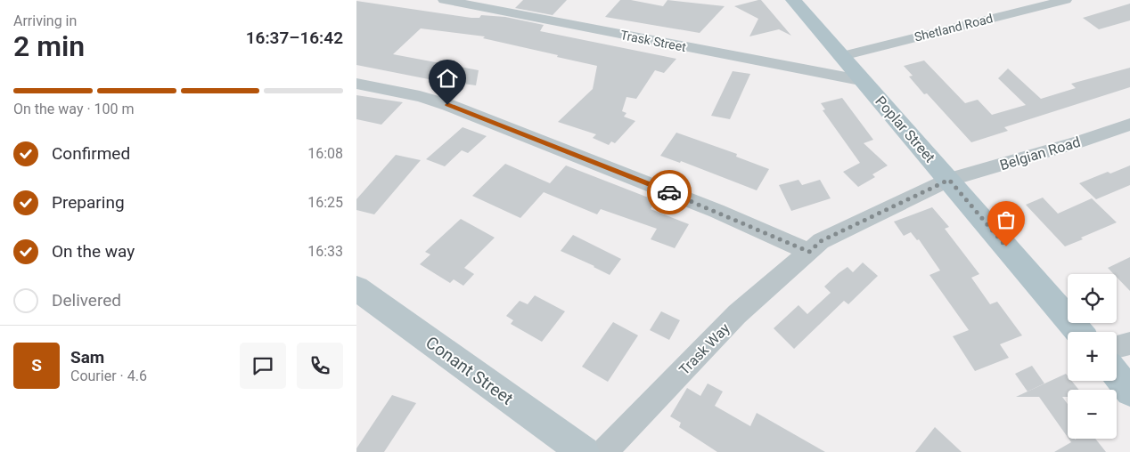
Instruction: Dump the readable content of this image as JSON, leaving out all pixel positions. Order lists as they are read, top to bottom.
{
  "streets": {
    "main road": ["Poplar Street", "Conant Street"],
    "street": [
      "Shetland Road",
      "Trask Street",
      "Belgian Road",
      "Trask Way"
    ]
  },
  "crossings": [
    ["Shetland Road", "Poplar Street"],
    ["Trask Street", "Poplar Street"],
    ["Poplar Street", "Belgian Road"],
    ["Belgian Road", "Trask Way"]
  ],
  "page": {
    "heading": ["2 min", "Arriving in", "16:37–16:42"],
    "panel": ["Sam", "Courier · 4.6"],
    "bar": "On the way · 100 m",
    "list": [
      ["Confirmed", "16:08"],
      ["Preparing", "16:25"],
      ["On the way", "16:33"],
      "Delivered"
    ],
    "map_buttons": ["+", "−"],
    "round": "S"
  }
}
